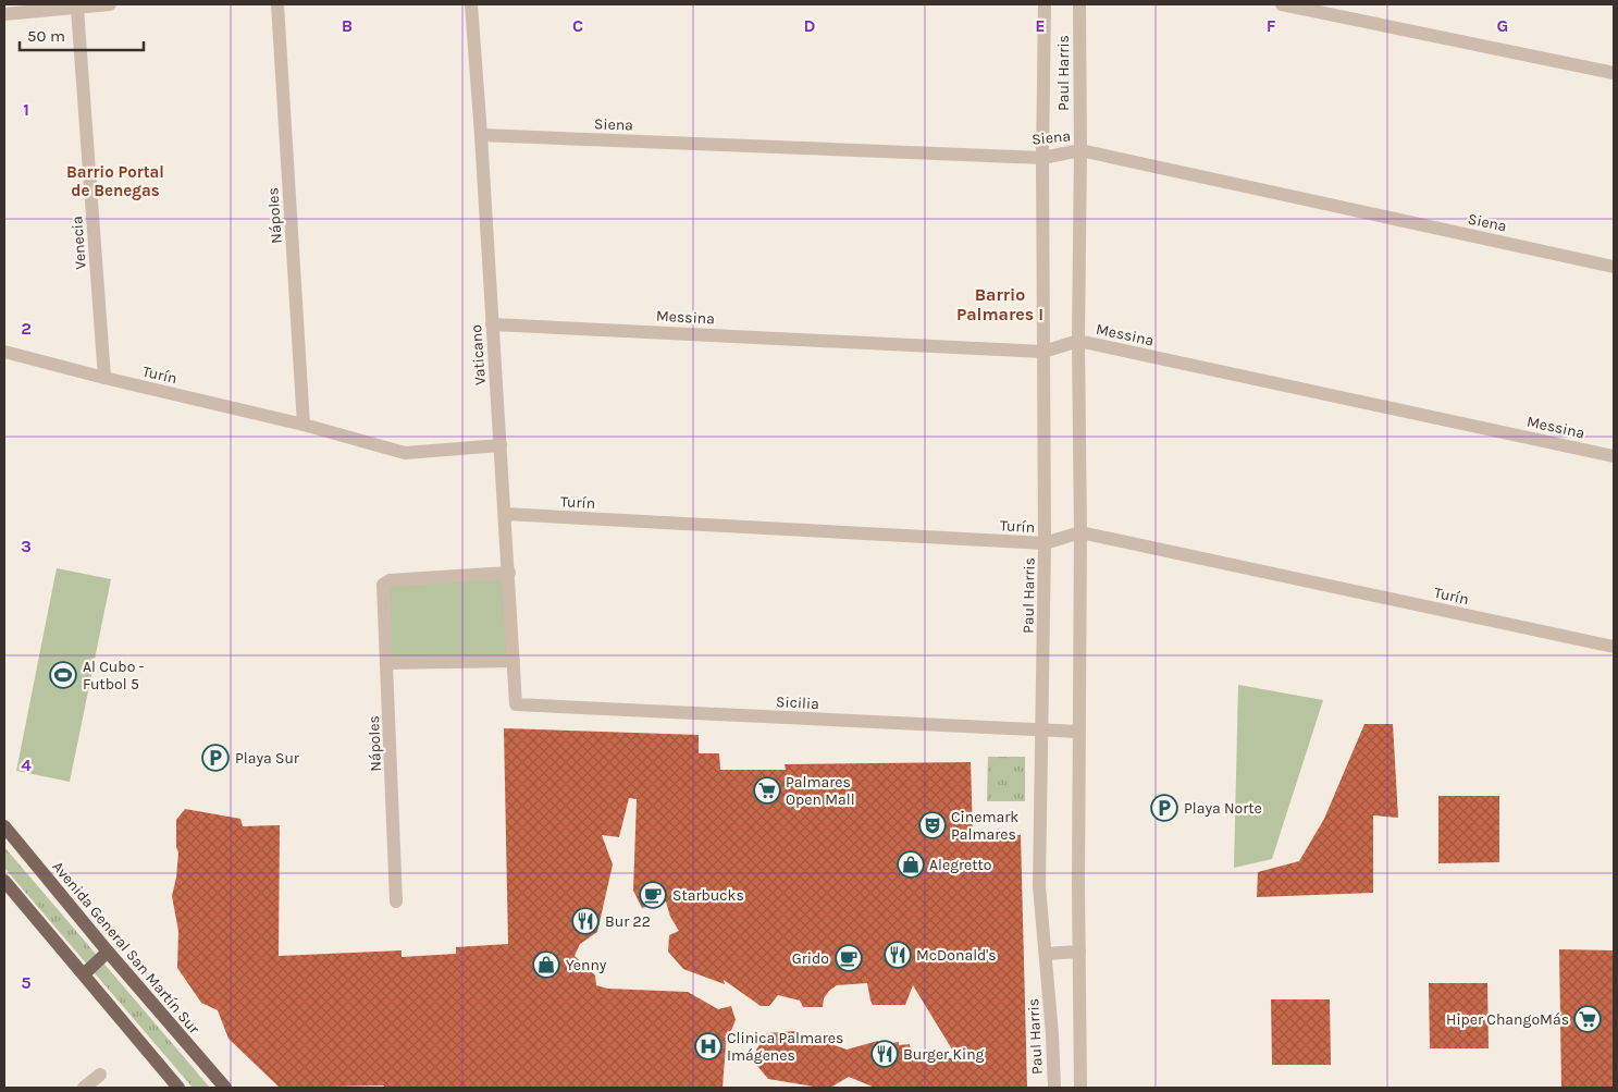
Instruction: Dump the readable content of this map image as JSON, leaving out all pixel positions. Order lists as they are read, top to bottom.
{
  "streets": {
    "main road": ["Avenida General San Martín Sur"],
    "street": [
      "Paul Harris",
      "Siena",
      "Nápoles",
      "Venecia",
      "Messina",
      "Vaticano",
      "Turín",
      "Sicilia"
    ]
  },
  "crossings": [
    ["Paul Harris", "Siena"],
    ["Paul Harris", "Messina"],
    ["Paul Harris", "Turín"],
    ["Paul Harris", "Sicilia"],
    ["Siena", "Vaticano"],
    ["Nápoles", "Vaticano"],
    ["Nápoles", "Turín"],
    ["Venecia", "Turín"],
    ["Messina", "Vaticano"],
    ["Vaticano", "Turín"],
    ["Vaticano", "Sicilia"]
  ],
  "districts": ["Barrio Portal de Benegas", "Barrio Palmares I"],
  "places": {
    "sports": ["Al Cubo - Futbol 5"],
    "parking": ["Playa Sur", "Playa Norte"],
    "supermarket": ["Palmares Open Mall", "Hiper ChangoMás"],
    "theatre": ["Cinemark Palmares"],
    "shop": ["Alegretto", "Yenny"],
    "cafe": ["Starbucks", "Grido"],
    "restaurant": ["Bur 22", "McDonald's", "Burger King"],
    "hospital": ["Clinica Palmares Imágenes"]
  },
  "scale_bar": "50 m",
  "grid": {
    "columns": [
      "B",
      "C",
      "D",
      "E",
      "F",
      "G"
    ],
    "rows": [
      "1",
      "2",
      "3",
      "4",
      "5"
    ]
  }
}
